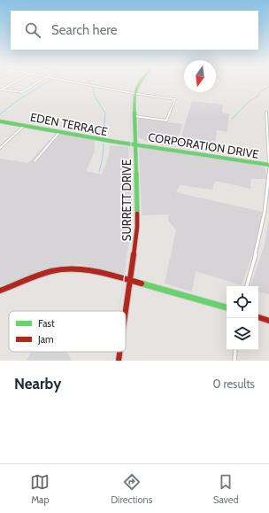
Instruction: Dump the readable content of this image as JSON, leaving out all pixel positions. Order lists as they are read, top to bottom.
{
  "streets": {
    "street": ["EDEN TERRACE", "CORPORATION DRIVE", "SURRETT DRIVE"]
  },
  "crossings": [
    ["EDEN TERRACE", "CORPORATION DRIVE"],
    ["EDEN TERRACE", "SURRETT DRIVE"],
    ["CORPORATION DRIVE", "SURRETT DRIVE"]
  ],
  "legend": ["Fast", "Jam"],
  "north": "bottom",
  "page": {
    "search": "Search here",
    "heading": ["Nearby", "0 results"],
    "nav": ["Map", "Directions", "Saved"]
  }
}
